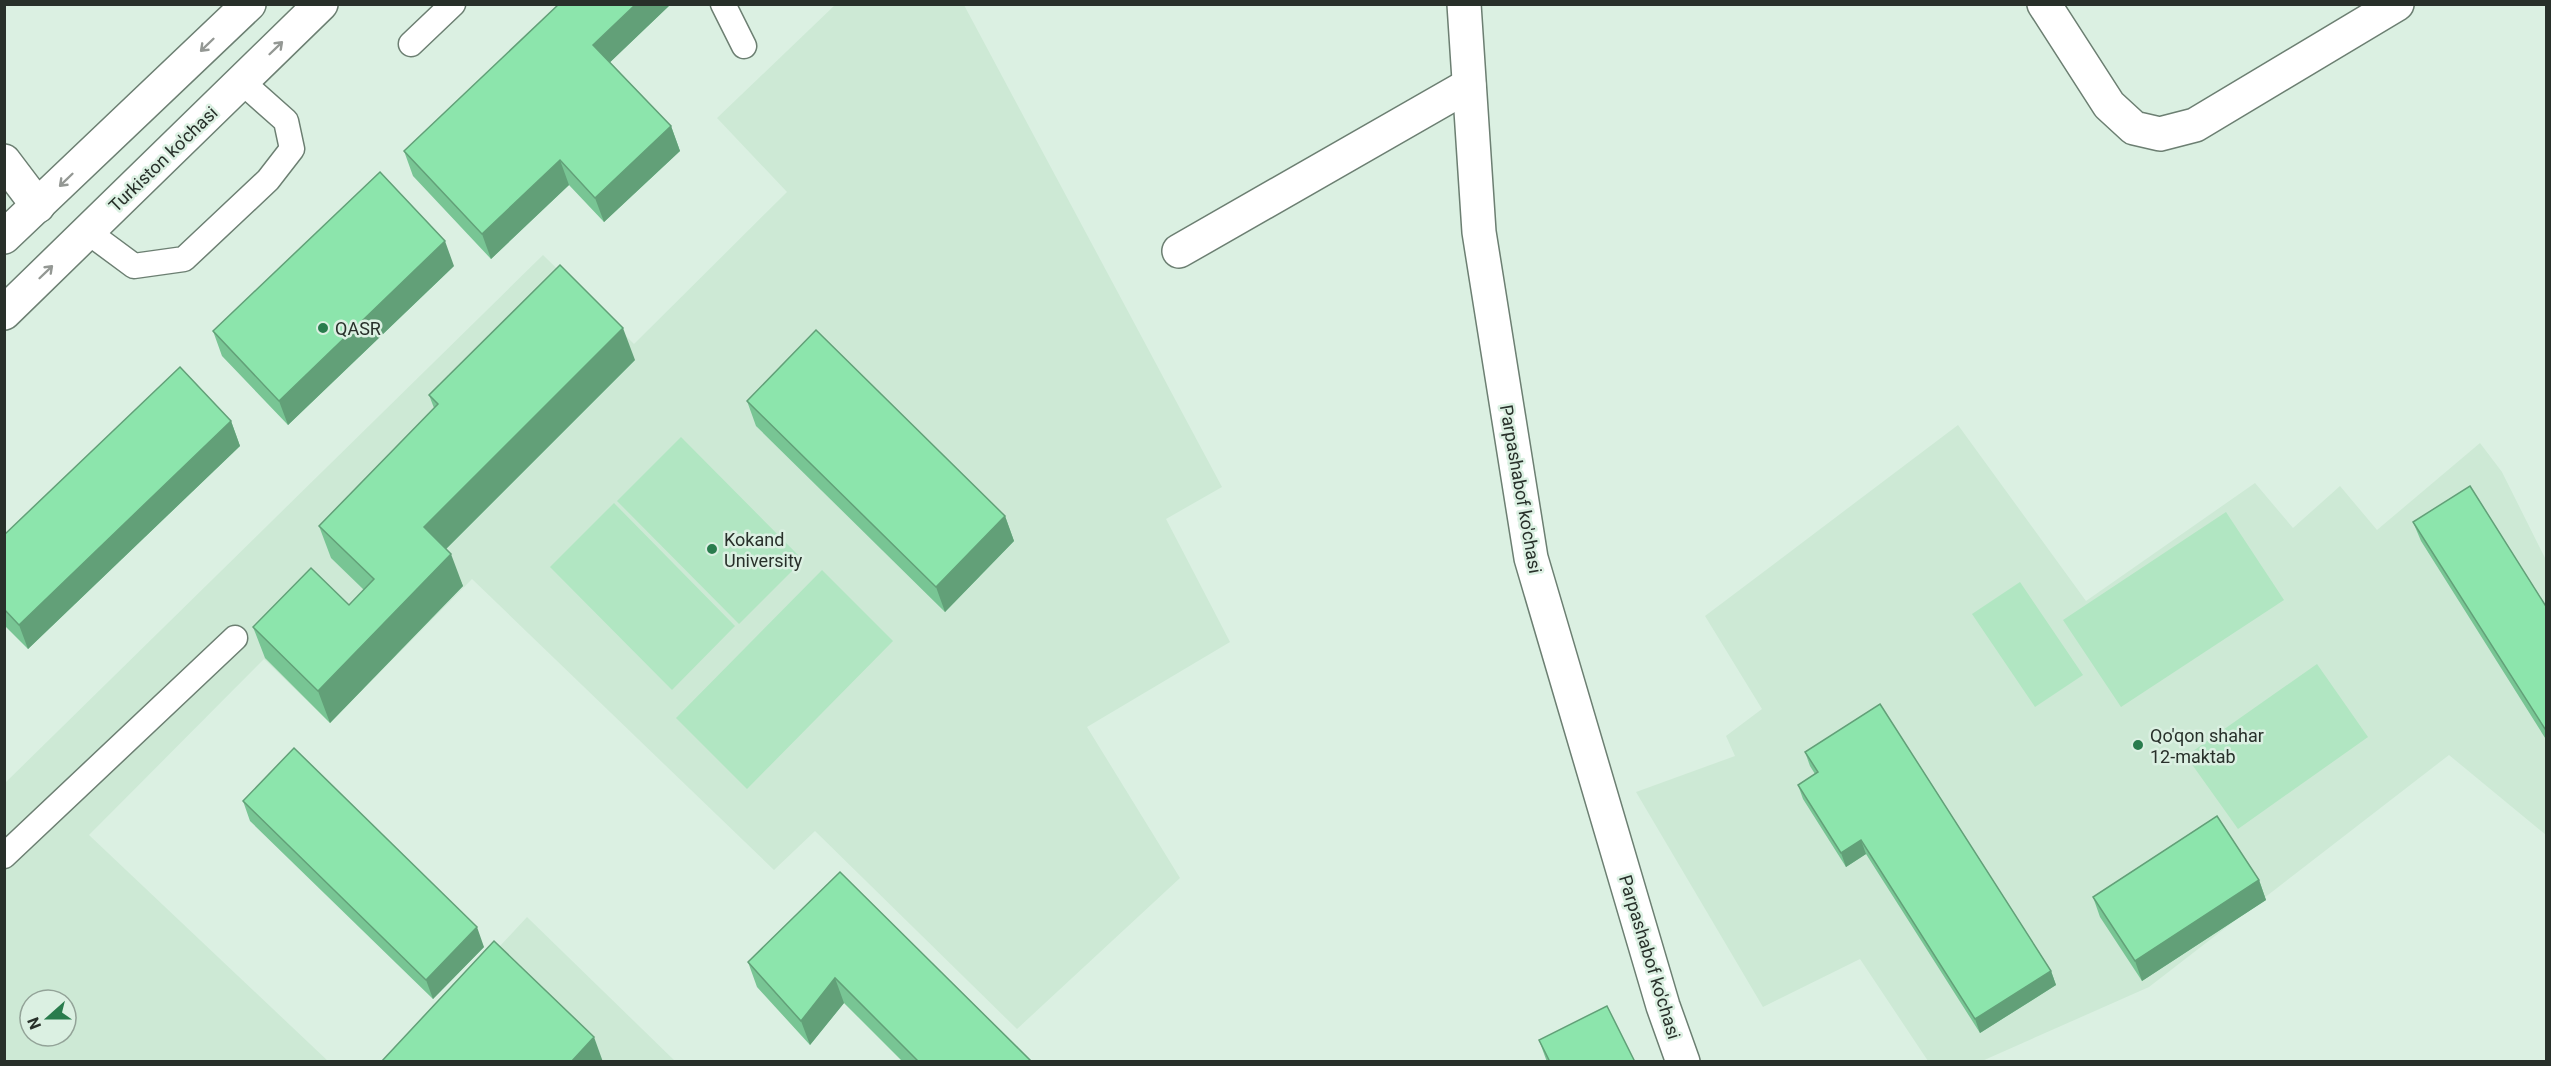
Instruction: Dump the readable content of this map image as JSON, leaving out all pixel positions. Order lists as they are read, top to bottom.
{
  "streets": {
    "street": ["Turkiston ko'chasi", "Parpashabof ko'chasi"]
  },
  "places": ["QASR", "Kokand University", "Qo'qon shahar 12-maktab"],
  "north": "left"
}
